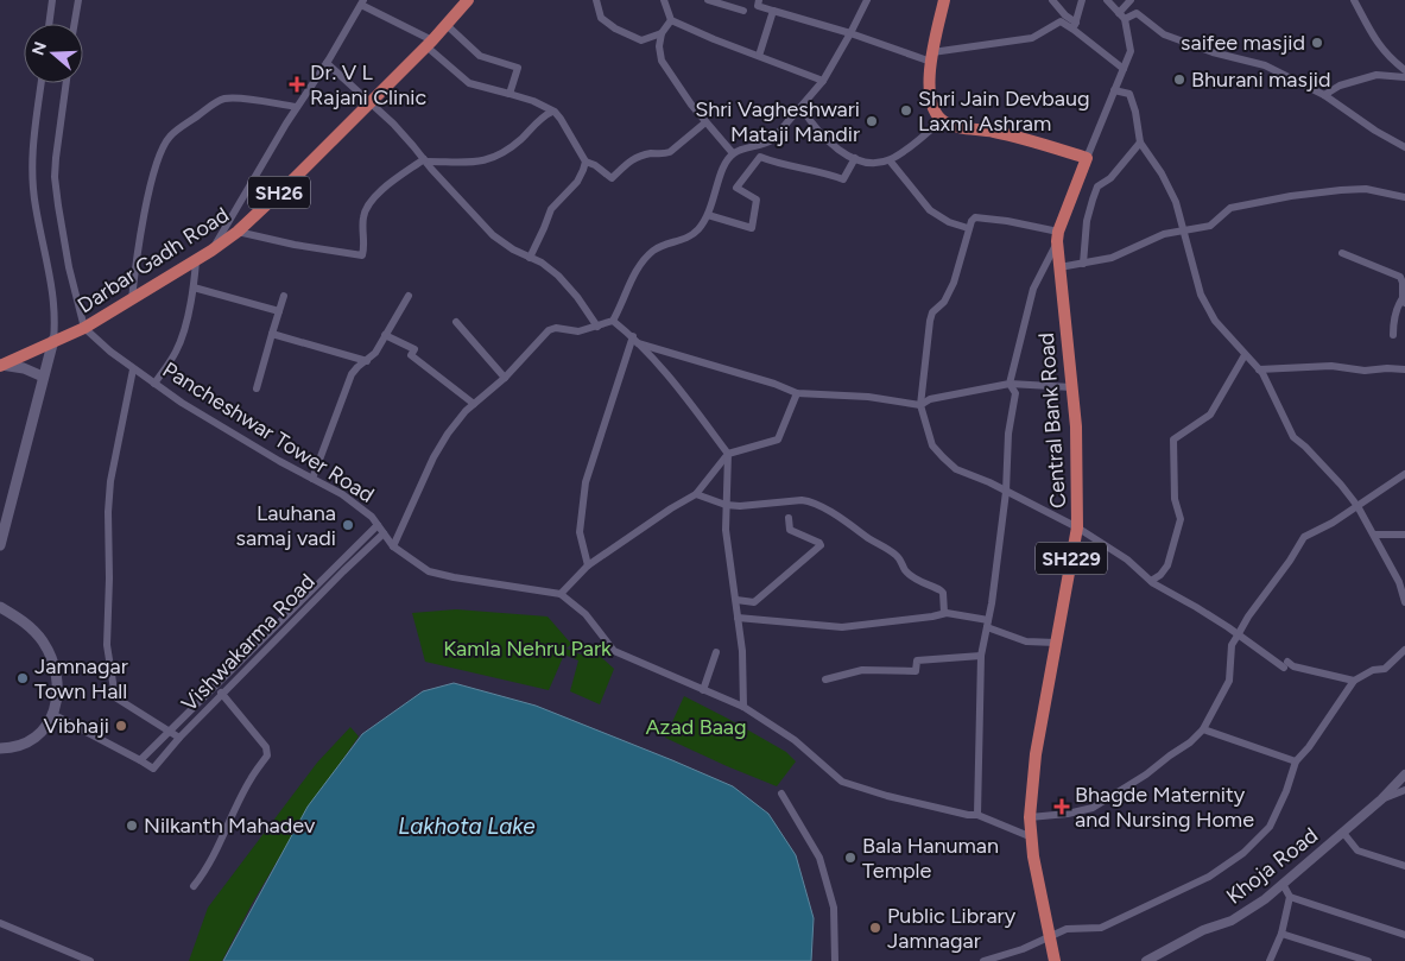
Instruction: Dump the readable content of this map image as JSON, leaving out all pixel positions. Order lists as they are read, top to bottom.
{
  "streets": {
    "main road": [
      "SH26",
      "Darbar Gadh Road",
      "Central Bank Road",
      "SH229"
    ],
    "street": ["Pancheshwar Tower Road", "Vishwakarma Road", "Khoja Road"]
  },
  "crossings": [
    ["SH26", "Darbar Gadh Road"],
    ["Darbar Gadh Road", "Pancheshwar Tower Road"],
    ["Pancheshwar Tower Road", "Vishwakarma Road"]
  ],
  "water": ["Lakhota Lake"],
  "parks": ["Kamla Nehru Park", "Azad Baag"],
  "places": {
    "other": [
      "saifee masjid",
      "Bhurani masjid",
      "Shri Jain Devbaug Laxmi Ashram",
      "Shri Vagheshwari Mataji Mandir",
      "Lauhana samaj vadi",
      "Jamnagar Town Hall",
      "Vibhaji",
      "Nilkanth Mahadev",
      "Bala Hanuman Temple",
      "Public Library Jamnagar"
    ],
    "health": ["Dr. V L Rajani Clinic", "Bhagde Maternity and Nursing Home"]
  },
  "north": "left"
}
